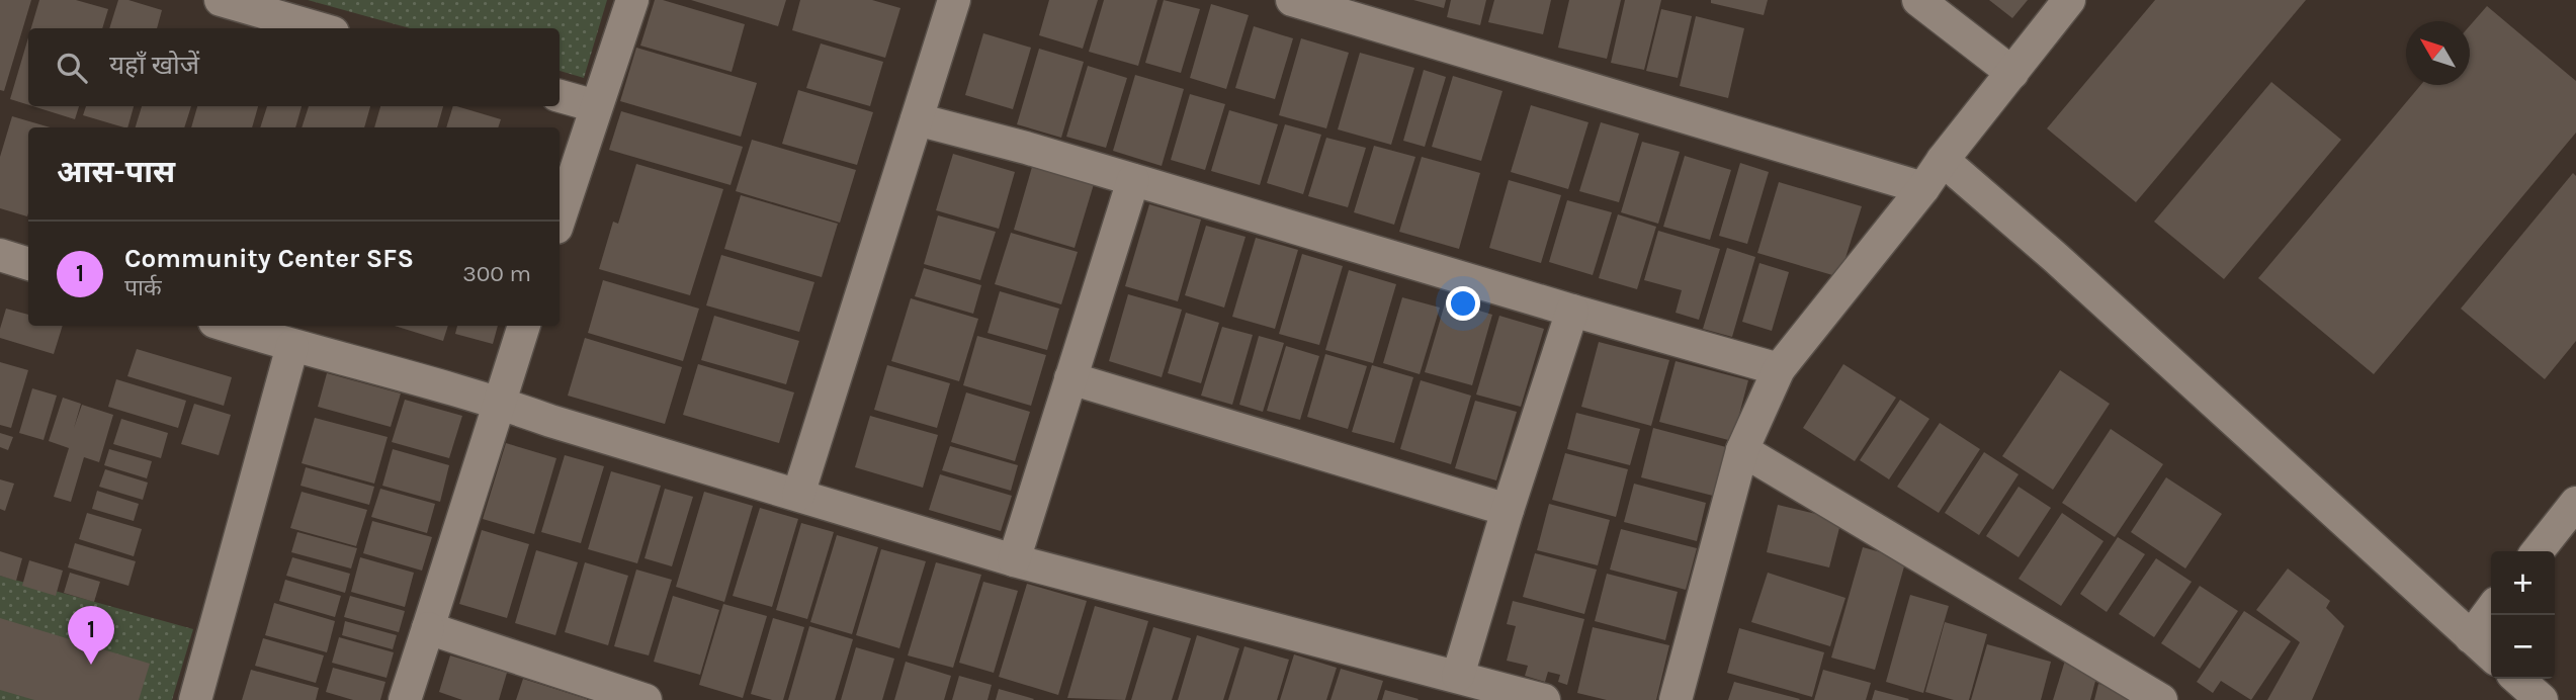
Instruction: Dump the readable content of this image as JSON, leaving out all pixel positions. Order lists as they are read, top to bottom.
{
  "north": "top left",
  "page": {
    "search": "यहाँ खोजें",
    "heading": "आस-पास",
    "list": [
      {
        "mark": "1",
        "name": "Community Center SFS",
        "note": "पार्क",
        "value": "300 m"
      }
    ],
    "map_buttons": ["+", "−"],
    "pins": "1"
  }
}
